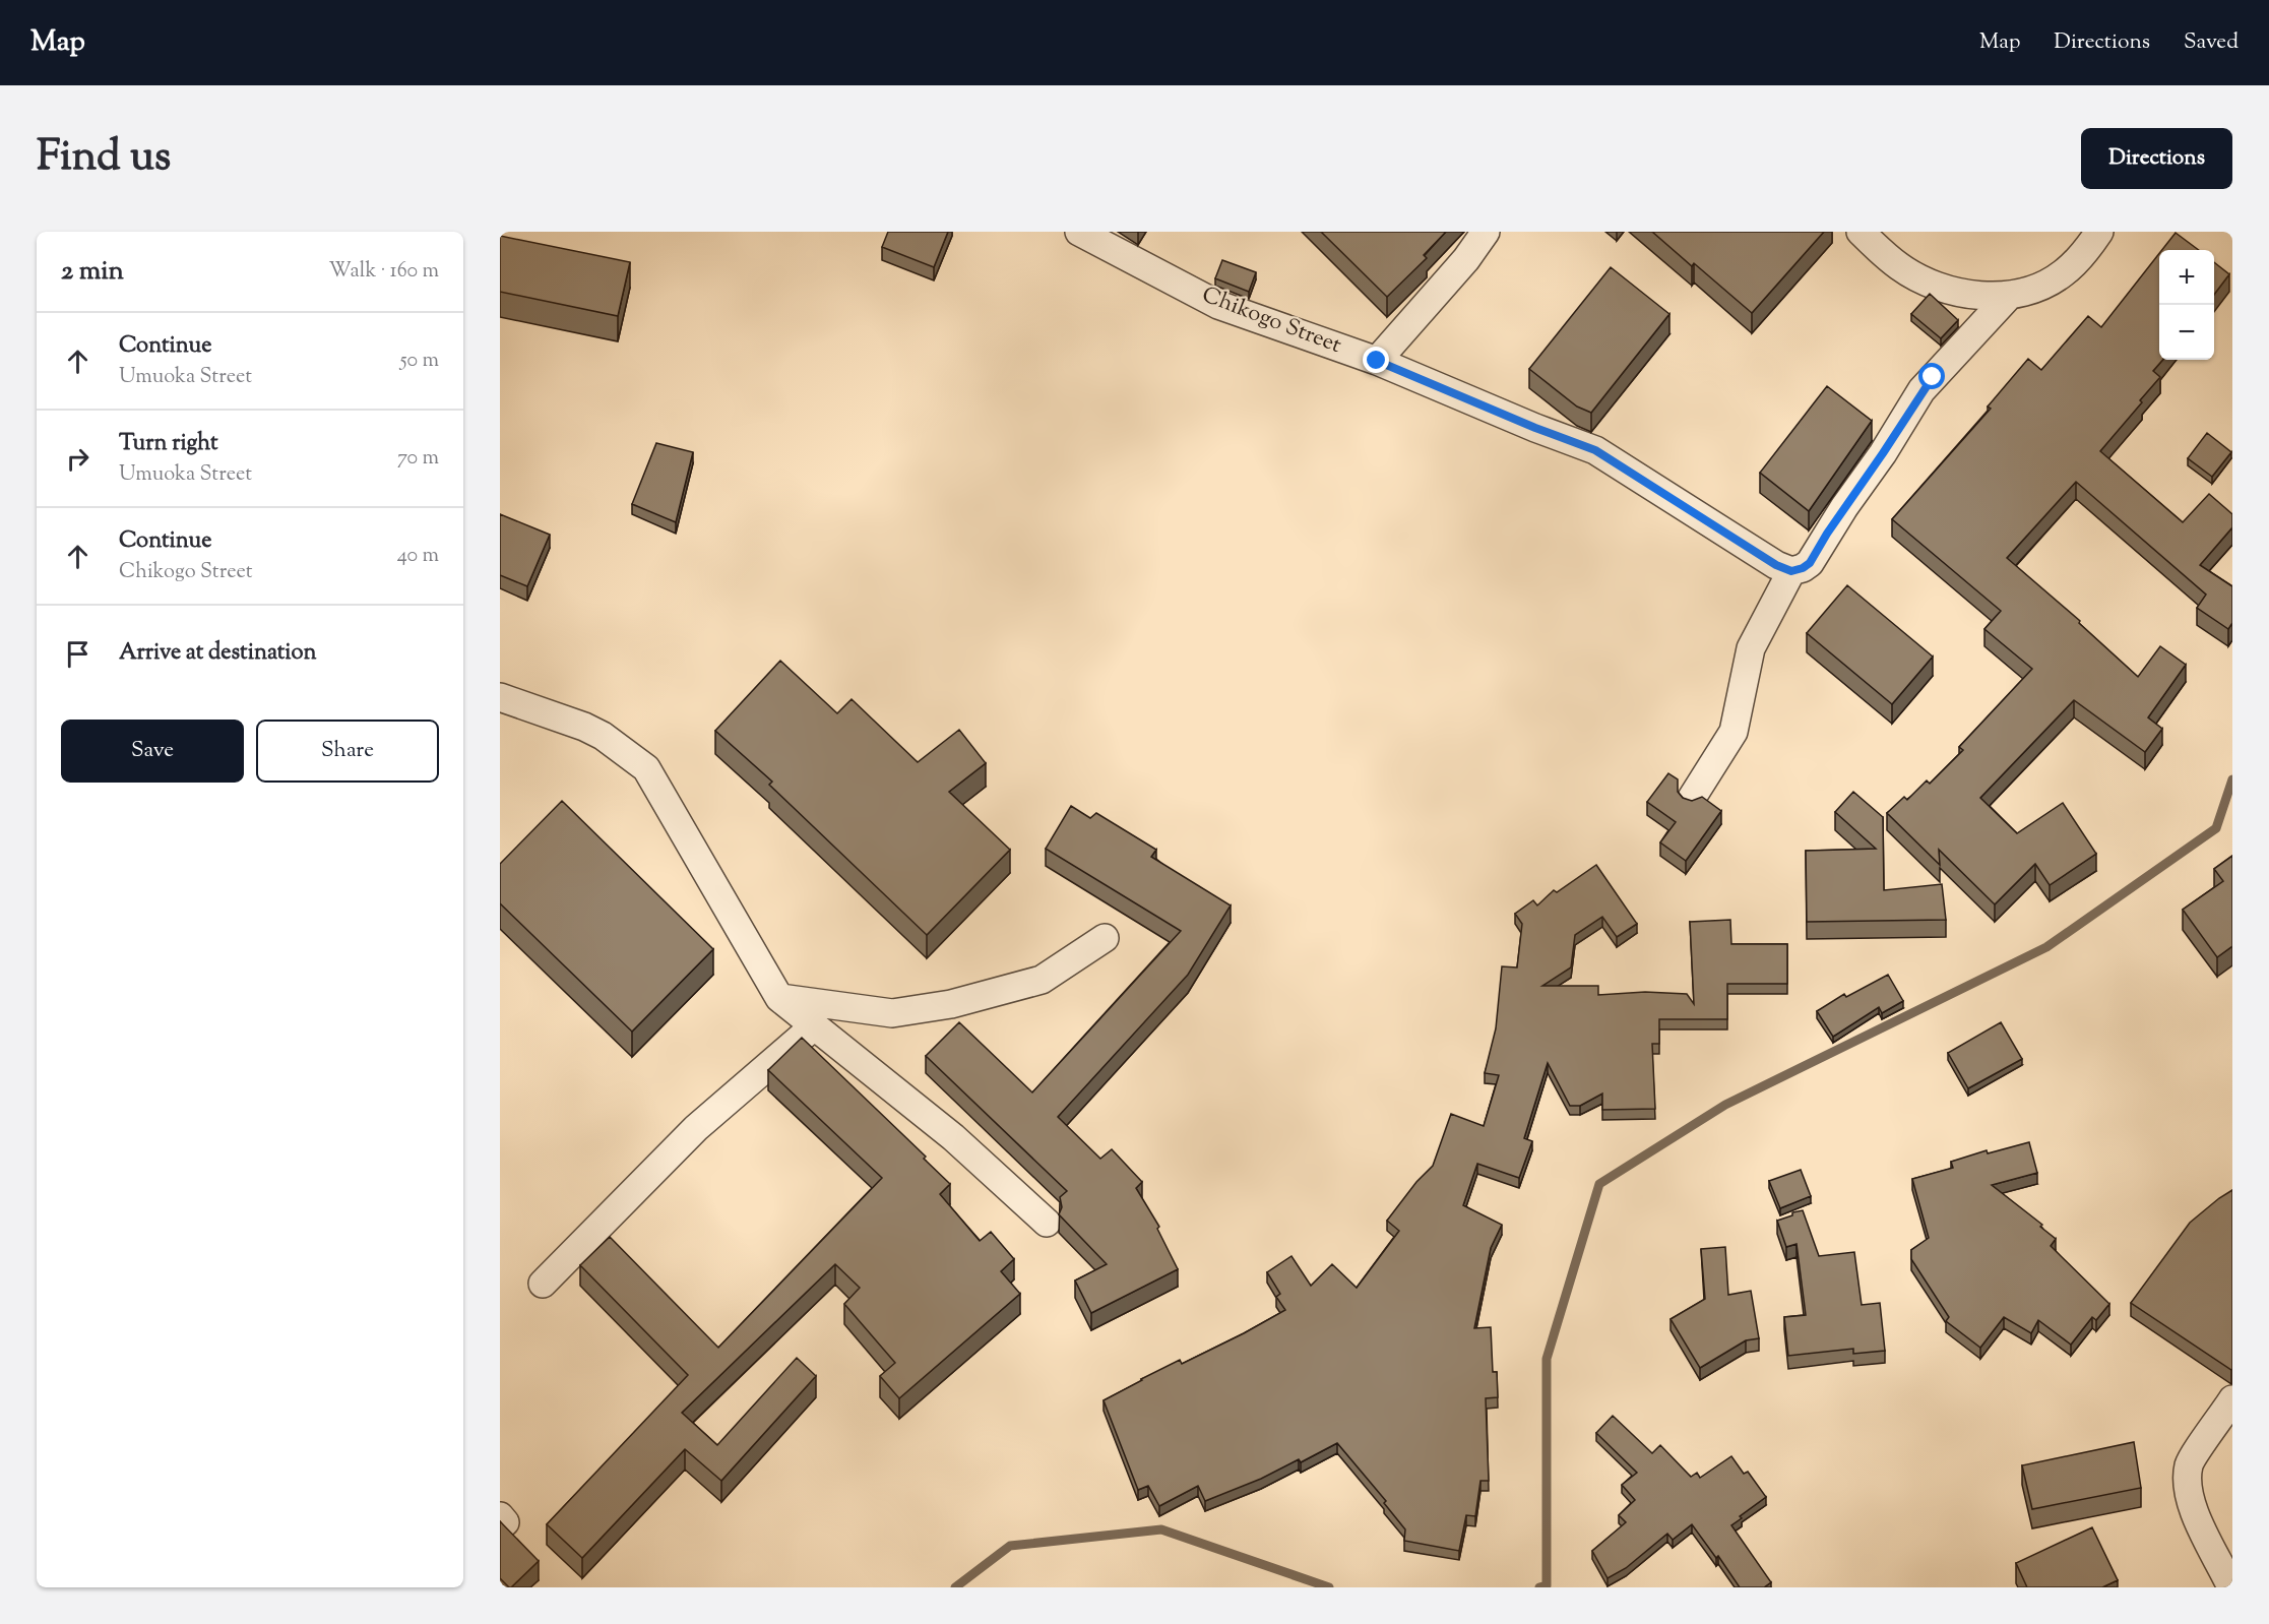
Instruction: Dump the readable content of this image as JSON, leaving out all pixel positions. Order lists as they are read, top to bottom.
{
  "streets": {
    "street": ["Chikogo Street"]
  },
  "page": {
    "header": "Map",
    "nav": ["Map", "Directions", "Saved"],
    "title": "Find us",
    "buttons": [
      "Directions",
      ["Save", "Share"]
    ],
    "heading": ["2 min", "Walk · 160 m"],
    "map_buttons": ["+", "−"],
    "list": [
      ["Continue", "Umuoka Street", "50 m"],
      ["Turn right", "Umuoka Street", "70 m"],
      ["Continue", "Chikogo Street", "40 m"],
      "Arrive at destination"
    ]
  }
}
